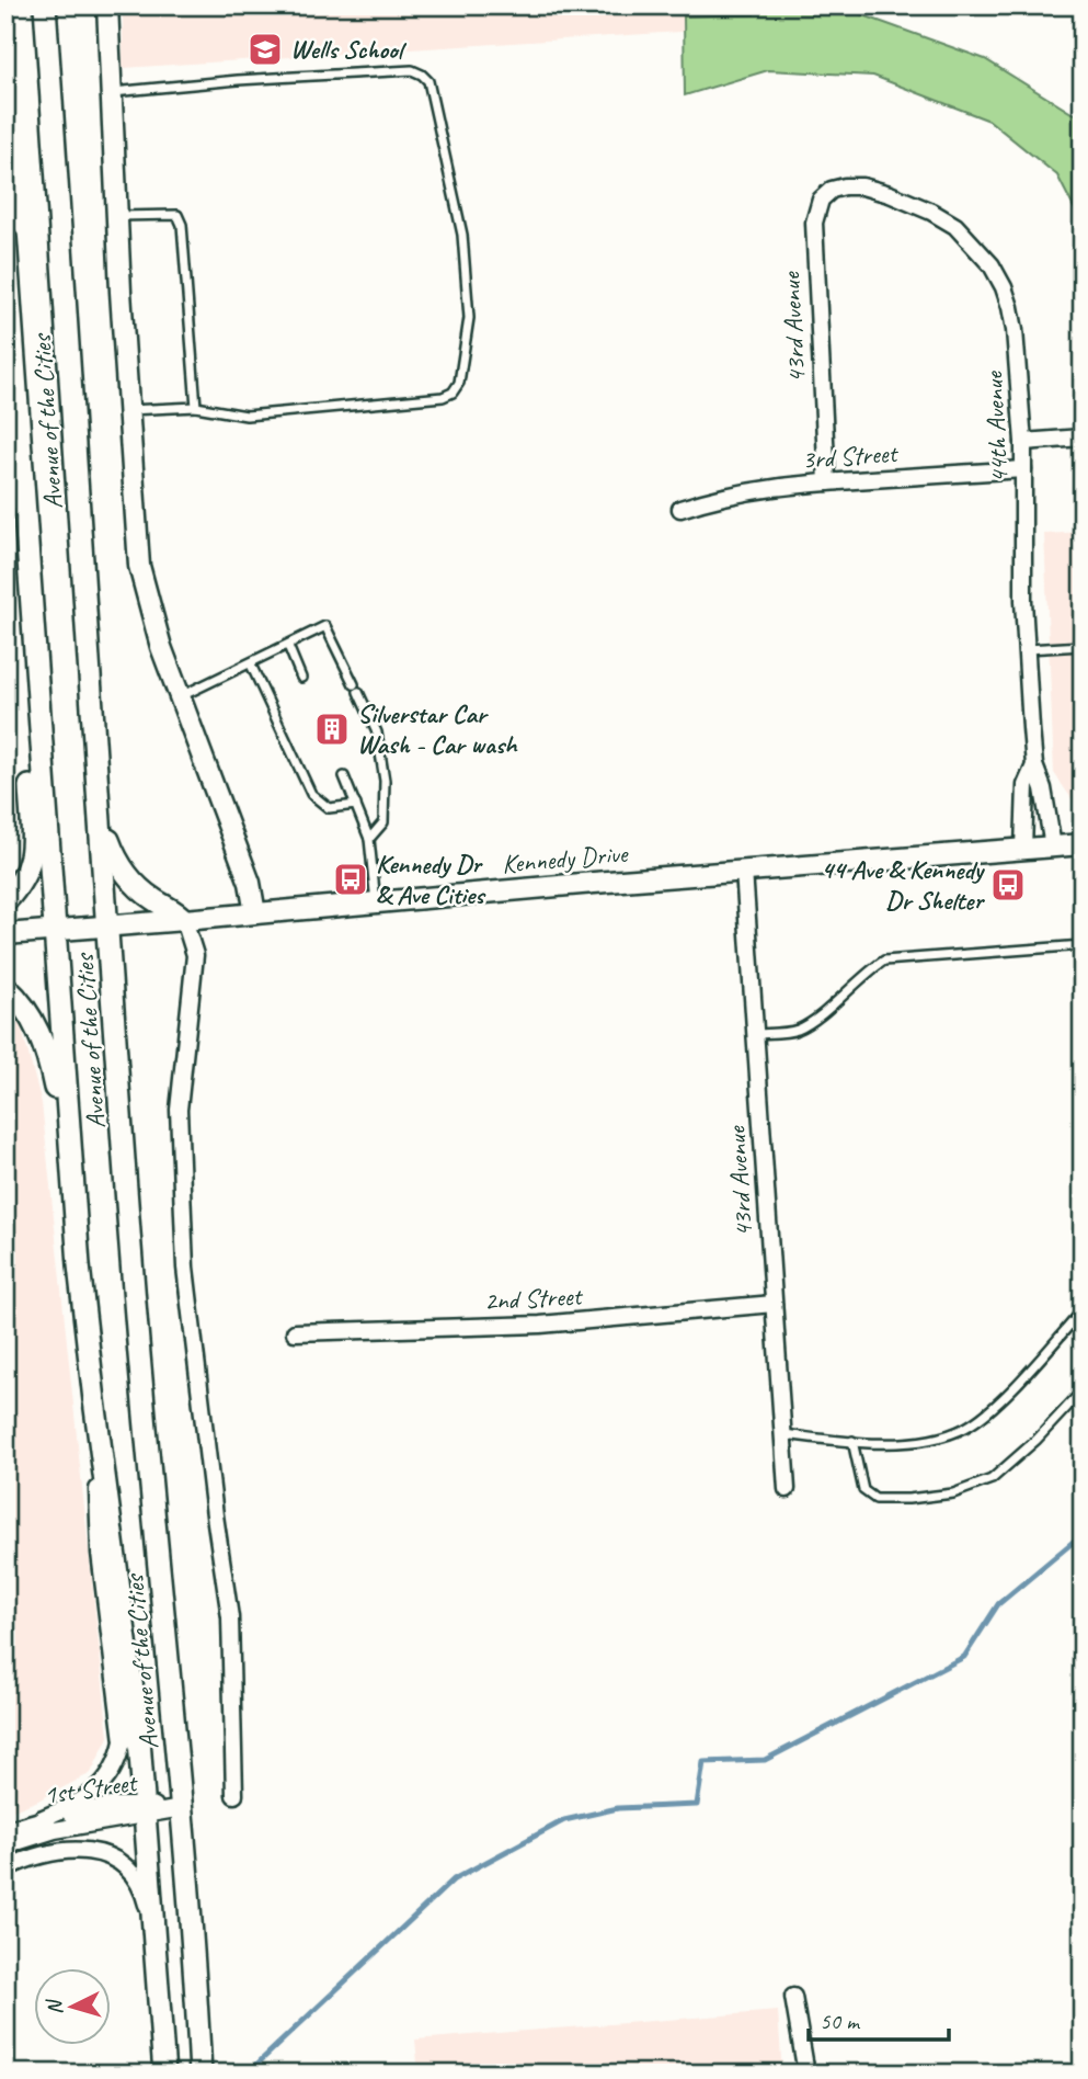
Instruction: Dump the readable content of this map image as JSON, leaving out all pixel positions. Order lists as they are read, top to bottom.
{
  "streets": {
    "main road": ["Avenue of the Cities"],
    "street": [
      "43rd Avenue",
      "44th Avenue",
      "3rd Street",
      "Kennedy Drive",
      "2nd Street",
      "1st Street"
    ]
  },
  "crossings": [
    ["43rd Avenue", "44th Avenue"],
    ["43rd Avenue", "3rd Street"],
    ["43rd Avenue", "Kennedy Drive"],
    ["43rd Avenue", "2nd Street"],
    ["Avenue of the Cities", "Kennedy Drive"],
    ["Avenue of the Cities", "1st Street"],
    ["44th Avenue", "3rd Street"],
    ["44th Avenue", "Kennedy Drive"]
  ],
  "places": {
    "school or university": ["Wells School"],
    "building": ["Silverstar Car Wash - Car wash"],
    "bus stop": ["Kennedy Dr & Ave Cities", "44 Ave & Kennedy Dr Shelter"]
  },
  "scale_bar": "50 m",
  "north": "left"
}
